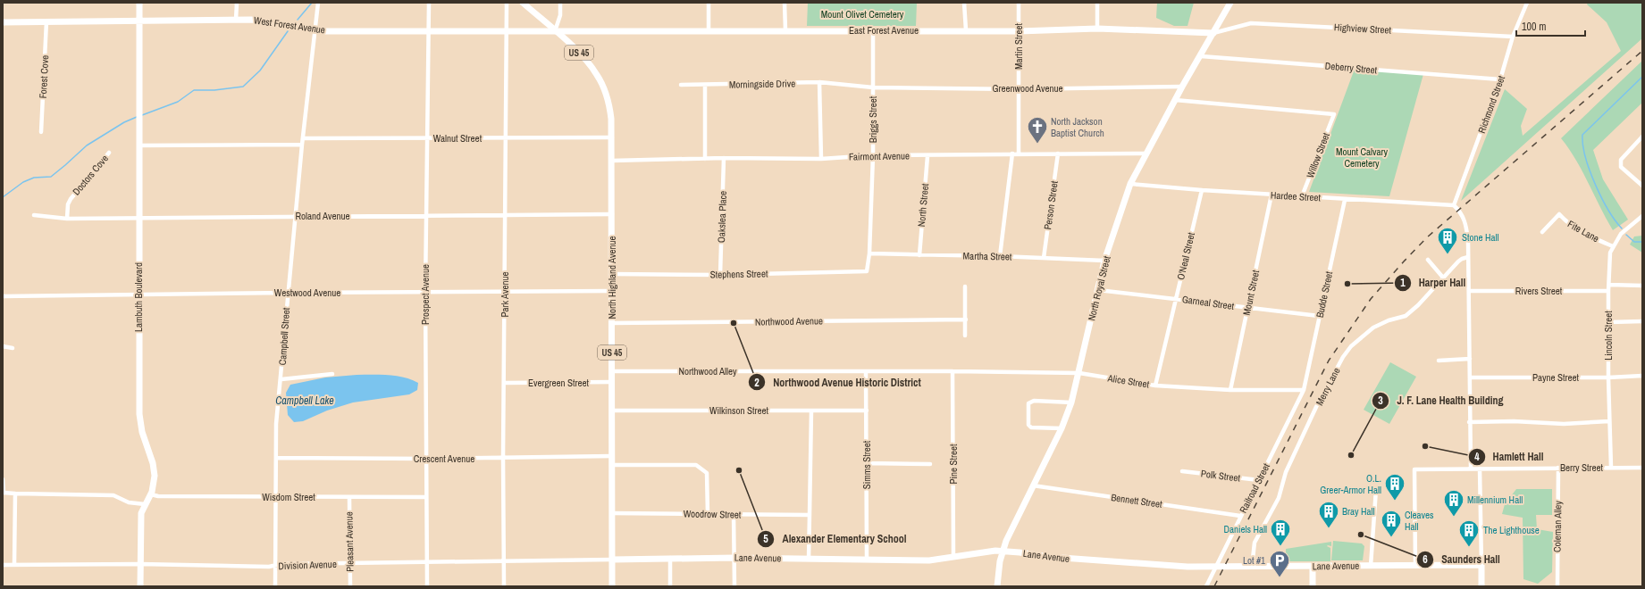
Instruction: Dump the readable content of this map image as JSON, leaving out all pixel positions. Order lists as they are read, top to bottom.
{
  "streets": {
    "street": [
      "West Forest Avenue",
      "Highview Street",
      "East Forest Avenue",
      "Martin Street",
      "US 45",
      "Deberry Street",
      "Forest Cove",
      "Morningside Drive",
      "Greenwood Avenue",
      "Richmond Street",
      "Briggs Street",
      "Walnut Street",
      "Willow Street",
      "Fairmont Avenue",
      "Doctors Cove",
      "Hardee Street",
      "North Street",
      "Person Street",
      "Roland Avenue",
      "Oakslea Place",
      "Fite Lane",
      "Martha Street",
      "O'Neal Street",
      "Stephens Street",
      "North Highland Avenue",
      "North Royal Street",
      "Rivers Street",
      "Westwood Avenue",
      "Mount Street",
      "Prospect Avenue",
      "Park Avenue",
      "Budde Street",
      "Lambuth Boulevard",
      "Garneal Street",
      "Northwood Avenue",
      "Lincoln Street",
      "Campbell Street",
      "Northwood Alley",
      "Payne Street",
      "Alice Street",
      "Evergreen Street",
      "Merry Lane",
      "Wilkinson Street",
      "Crescent Avenue",
      "Pine Street",
      "Simms Street",
      "Berry Street",
      "Polk Street",
      "Railroad Street",
      "Wisdom Street",
      "Bennett Street",
      "Woodrow Street",
      "Coleman Alley",
      "Pleasant Avenue",
      "Lane Avenue",
      "Division Avenue"
    ]
  },
  "crossings": [
    ["West Forest Avenue", "East Forest Avenue"],
    ["West Forest Avenue", "Forest Cove"],
    ["West Forest Avenue", "North Highland Avenue"],
    ["West Forest Avenue", "Prospect Avenue"],
    ["West Forest Avenue", "Park Avenue"],
    ["West Forest Avenue", "Lambuth Boulevard"],
    ["West Forest Avenue", "Campbell Street"],
    ["Highview Street", "East Forest Avenue"],
    ["Highview Street", "Richmond Street"],
    ["Highview Street", "North Royal Street"],
    ["East Forest Avenue", "Martin Street"],
    ["East Forest Avenue", "Briggs Street"],
    ["East Forest Avenue", "North Highland Avenue"],
    ["East Forest Avenue", "North Royal Street"],
    ["Martin Street", "Greenwood Avenue"],
    ["Martin Street", "Fairmont Avenue"],
    ["Deberry Street", "Richmond Street"],
    ["Deberry Street", "North Royal Street"],
    ["Morningside Drive", "Greenwood Avenue"],
    ["Morningside Drive", "Briggs Street"],
    ["Greenwood Avenue", "Briggs Street"],
    ["Greenwood Avenue", "North Royal Street"],
    ["Richmond Street", "Hardee Street"],
    ["Briggs Street", "Fairmont Avenue"],
    ["Briggs Street", "Martha Street"],
    ["Briggs Street", "Stephens Street"],
    ["Walnut Street", "North Highland Avenue"],
    ["Walnut Street", "Prospect Avenue"],
    ["Walnut Street", "Park Avenue"],
    ["Walnut Street", "Campbell Street"],
    ["Willow Street", "Hardee Street"],
    ["Willow Street", "North Royal Street"],
    ["Fairmont Avenue", "North Street"],
    ["Fairmont Avenue", "Person Street"],
    ["Fairmont Avenue", "Oakslea Place"],
    ["Fairmont Avenue", "North Highland Avenue"],
    ["Fairmont Avenue", "North Royal Street"],
    ["Doctors Cove", "Roland Avenue"],
    ["Hardee Street", "O'Neal Street"],
    ["Hardee Street", "North Royal Street"],
    ["Hardee Street", "Mount Street"],
    ["Hardee Street", "Budde Street"],
    ["North Street", "Martha Street"],
    ["Person Street", "Martha Street"],
    ["Roland Avenue", "North Highland Avenue"],
    ["Roland Avenue", "Prospect Avenue"],
    ["Roland Avenue", "Park Avenue"],
    ["Roland Avenue", "Lambuth Boulevard"],
    ["Roland Avenue", "Campbell Street"],
    ["Oakslea Place", "Stephens Street"],
    ["Fite Lane", "Lincoln Street"],
    ["Martha Street", "North Royal Street"],
    ["O'Neal Street", "Garneal Street"],
    ["O'Neal Street", "Alice Street"],
    ["Stephens Street", "North Highland Avenue"],
    ["North Highland Avenue", "Westwood Avenue"],
    ["North Highland Avenue", "Northwood Avenue"],
    ["North Highland Avenue", "Northwood Alley"],
    ["North Highland Avenue", "Evergreen Street"],
    ["North Highland Avenue", "Wilkinson Street"],
    ["North Highland Avenue", "Crescent Avenue"],
    ["North Highland Avenue", "Woodrow Street"],
    ["North Highland Avenue", "Lane Avenue"],
    ["North Highland Avenue", "Division Avenue"],
    ["North Royal Street", "Garneal Street"],
    ["North Royal Street", "Alice Street"],
    ["North Royal Street", "Bennett Street"],
    ["North Royal Street", "Lane Avenue"],
    ["Rivers Street", "Lincoln Street"],
    ["Westwood Avenue", "Prospect Avenue"],
    ["Westwood Avenue", "Park Avenue"],
    ["Westwood Avenue", "Lambuth Boulevard"],
    ["Westwood Avenue", "Campbell Street"],
    ["Mount Street", "Garneal Street"],
    ["Mount Street", "Alice Street"],
    ["Prospect Avenue", "Crescent Avenue"],
    ["Prospect Avenue", "Wisdom Street"],
    ["Prospect Avenue", "Division Avenue"],
    ["Park Avenue", "Evergreen Street"],
    ["Park Avenue", "Crescent Avenue"],
    ["Park Avenue", "Division Avenue"],
    ["Budde Street", "Garneal Street"],
    ["Budde Street", "Alice Street"],
    ["Budde Street", "Railroad Street"],
    ["Lambuth Boulevard", "Wisdom Street"],
    ["Lambuth Boulevard", "Division Avenue"],
    ["Lincoln Street", "Payne Street"],
    ["Lincoln Street", "Berry Street"],
    ["Campbell Street", "Crescent Avenue"],
    ["Campbell Street", "Wisdom Street"],
    ["Campbell Street", "Division Avenue"],
    ["Northwood Alley", "Alice Street"],
    ["Northwood Alley", "Pine Street"],
    ["Northwood Alley", "Simms Street"],
    ["Alice Street", "Pine Street"],
    ["Alice Street", "Railroad Street"],
    ["Merry Lane", "Lane Avenue"],
    ["Wilkinson Street", "Simms Street"],
    ["Pine Street", "Lane Avenue"],
    ["Simms Street", "Lane Avenue"],
    ["Berry Street", "Coleman Alley"],
    ["Berry Street", "Lane Avenue"],
    ["Polk Street", "Railroad Street"],
    ["Railroad Street", "Bennett Street"],
    ["Railroad Street", "Lane Avenue"],
    ["Wisdom Street", "Pleasant Avenue"],
    ["Pleasant Avenue", "Division Avenue"],
    ["Lane Avenue", "Division Avenue"]
  ],
  "water": ["Campbell Lake"],
  "parks": ["Mount Olivet Cemetery", "Mount Calvary Cemetery"],
  "places": {
    "church": ["North Jackson Baptist Church"],
    "building": [
      "Stone Hall",
      "O.L. Greer-Armor Hall",
      "Millennium Hall",
      "Bray Hall",
      "Cleaves Hall",
      "Daniels Hall",
      "The Lighthouse"
    ],
    "other": [
      "Harper Hall",
      "Northwood Avenue Historic District",
      "Hamlett Hall",
      "J. F. Lane Health Building",
      "Alexander Elementary School",
      "Saunders Hall"
    ],
    "parking": ["Lot #1"]
  },
  "scale_bar": "100 m"
}
